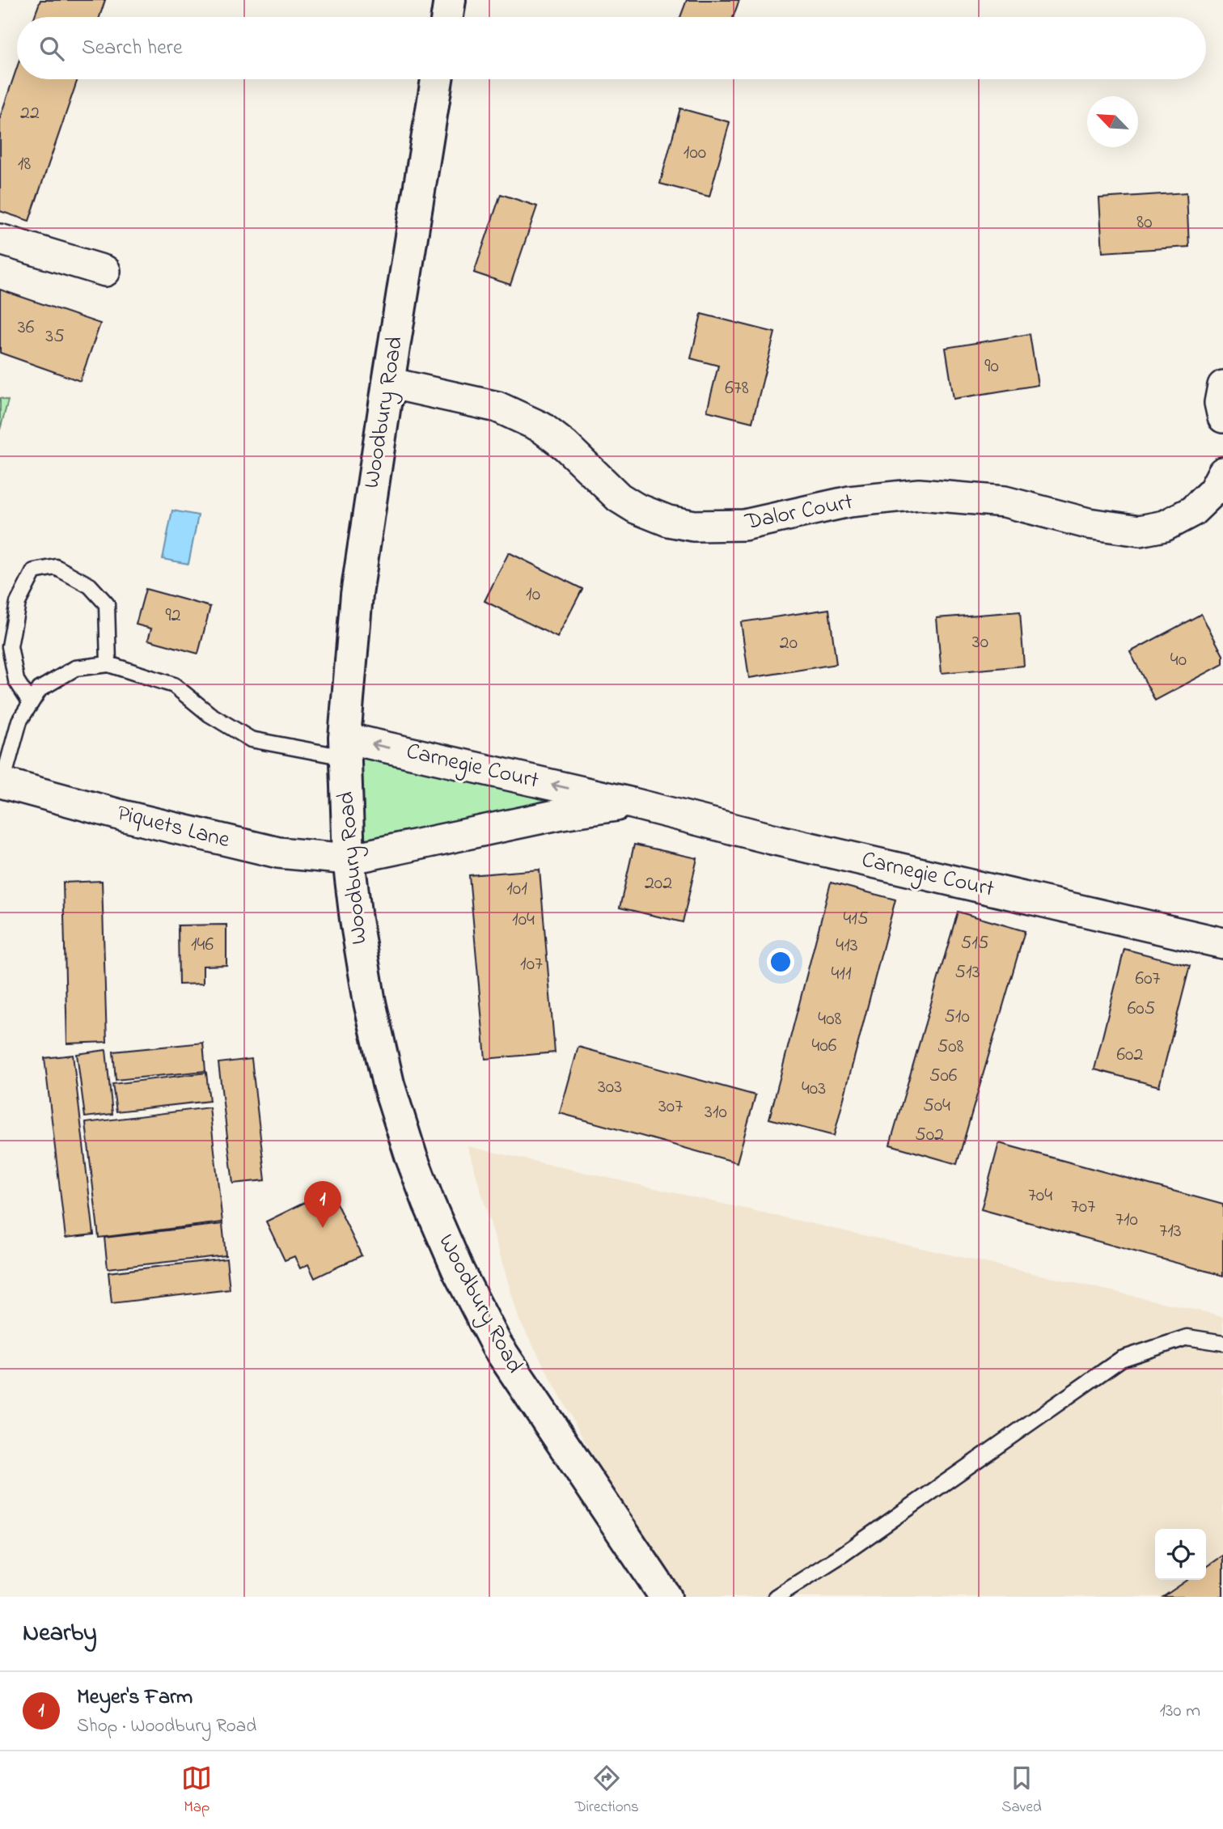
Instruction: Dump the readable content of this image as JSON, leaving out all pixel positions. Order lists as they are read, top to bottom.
{
  "streets": {
    "main road": ["Woodbury Road"],
    "street": ["Dalor Court", "Carnegie Court", "Piquets Lane"]
  },
  "crossings": [
    ["Woodbury Road", "Dalor Court"],
    ["Woodbury Road", "Carnegie Court"],
    ["Woodbury Road", "Piquets Lane"],
    ["Carnegie Court", "Piquets Lane"]
  ],
  "house_numbers": [
    "22",
    "100",
    "18",
    "80",
    "36",
    "35",
    "90",
    "678",
    "10",
    "92",
    "30",
    "20",
    "40",
    "202",
    "101",
    "415",
    "104",
    "515",
    "146",
    "413",
    "107",
    "513",
    "411",
    "607",
    "605",
    "510",
    "408",
    "406",
    "508",
    "602",
    "506",
    "303",
    "403",
    "504",
    "307",
    "310",
    "502",
    "704",
    "707",
    "710",
    "713"
  ],
  "north": "top left",
  "page": {
    "search": "Search here",
    "pins": "1",
    "heading": "Nearby",
    "list": [
      {
        "mark": "1",
        "name": "Meyer's Farm",
        "note": "Shop · Woodbury Road",
        "value": "130 m"
      }
    ],
    "nav": ["Map", "Directions", "Saved"]
  }
}
